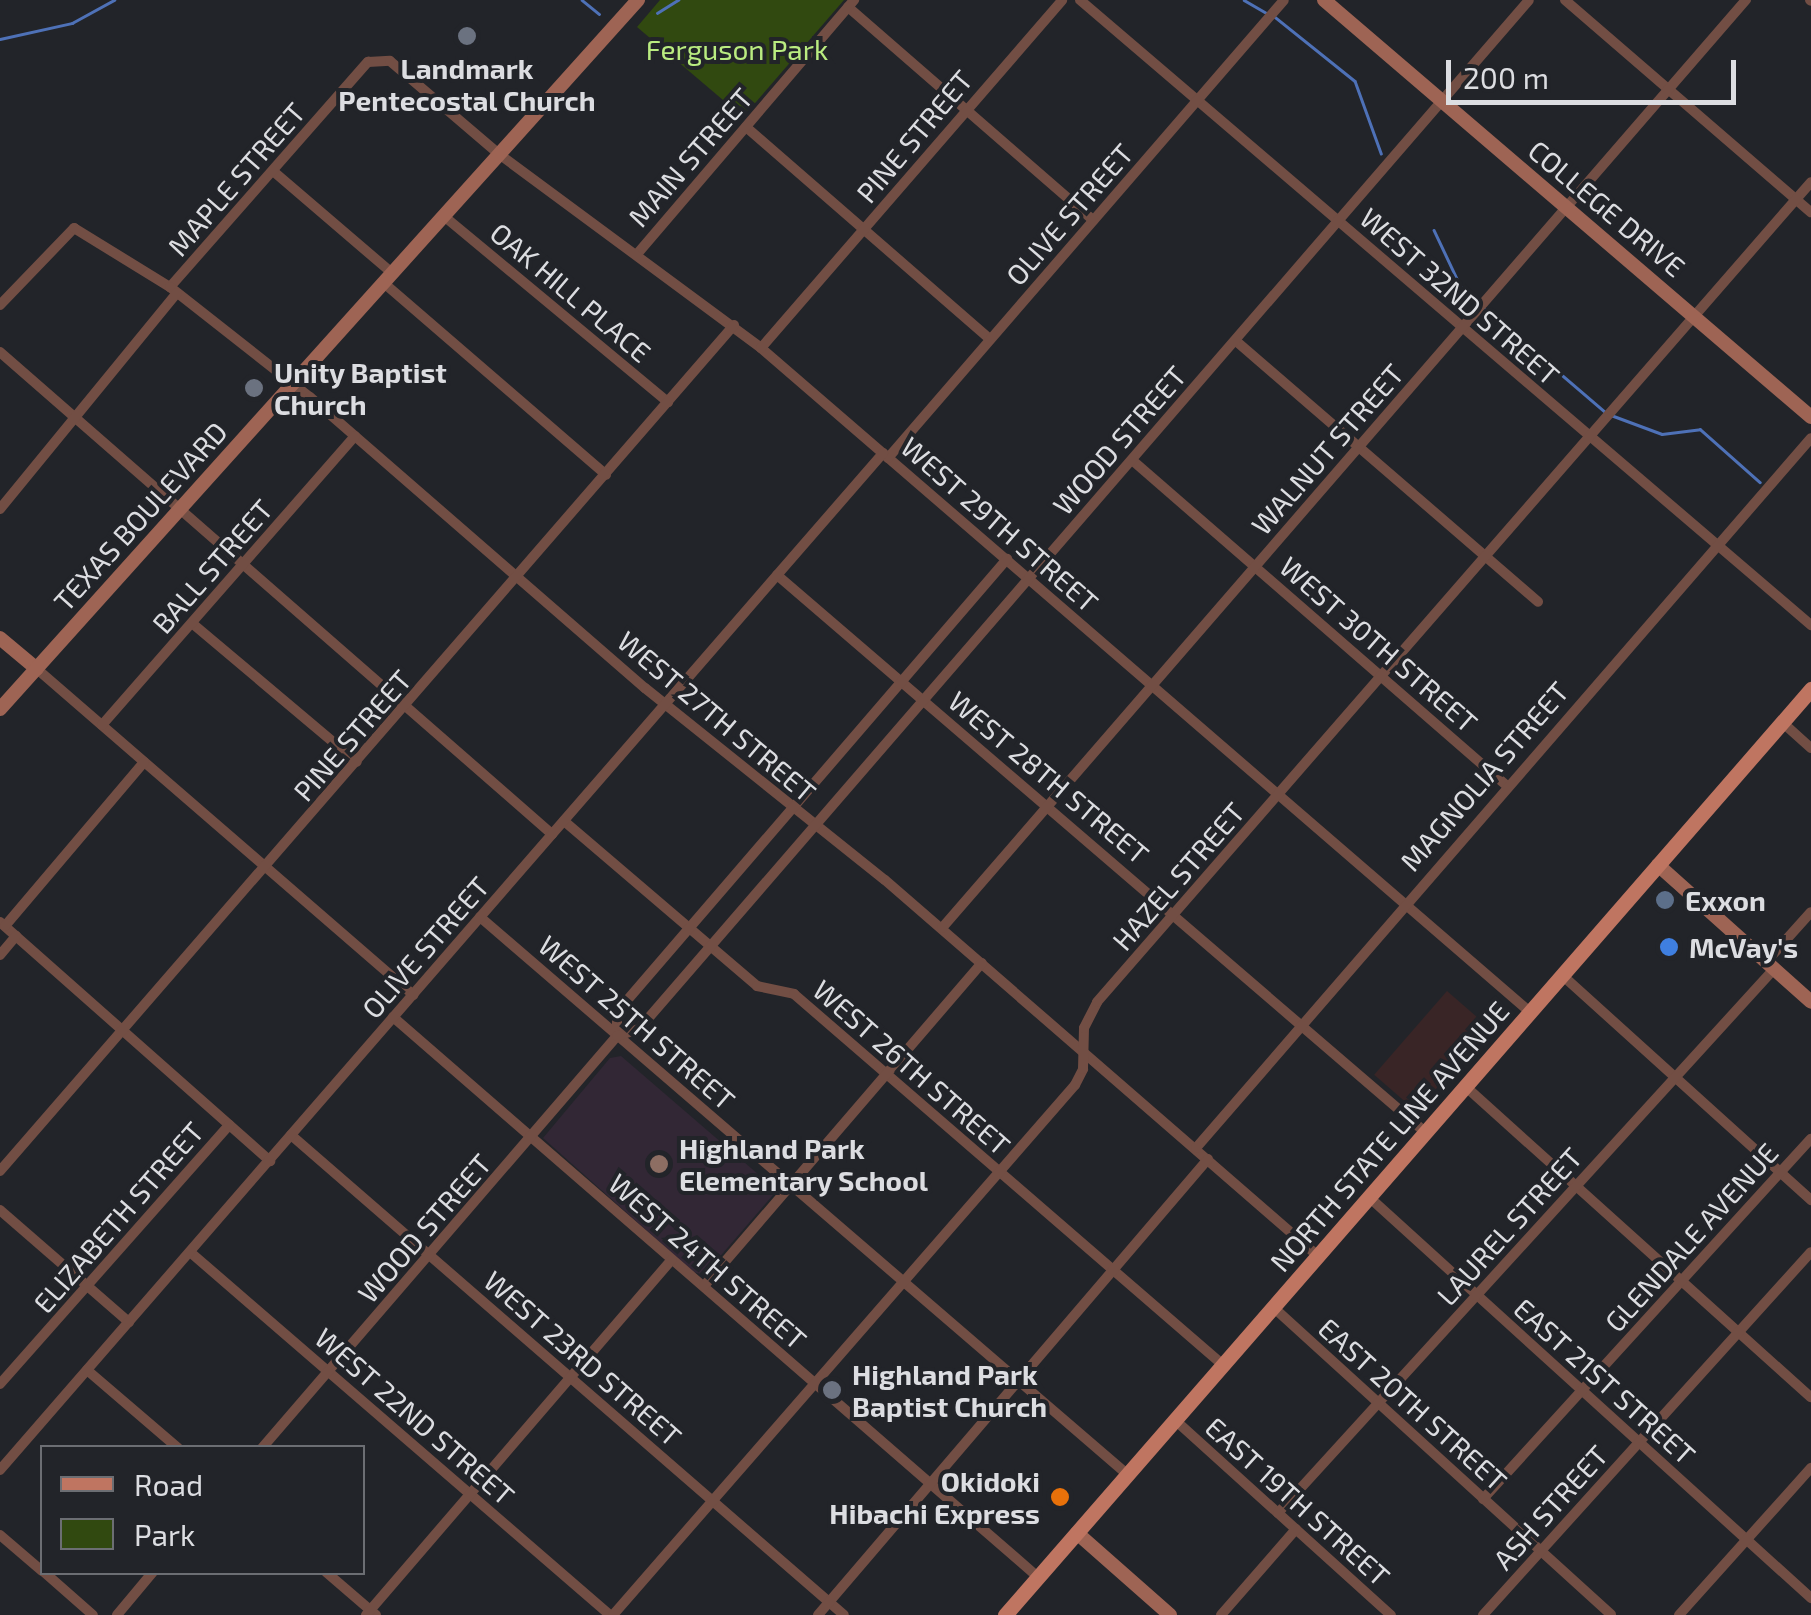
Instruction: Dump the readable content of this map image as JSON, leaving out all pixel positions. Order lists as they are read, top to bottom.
{
  "streets": {
    "main road": ["COLLEGE DRIVE", "TEXAS BOULEVARD", "NORTH STATE LINE AVENUE"],
    "street": [
      "PINE STREET",
      "MAIN STREET",
      "MAPLE STREET",
      "OLIVE STREET",
      "OAK HILL PLACE",
      "WEST 32ND STREET",
      "WOOD STREET",
      "WALNUT STREET",
      "WEST 29TH STREET",
      "BALL STREET",
      "WEST 30TH STREET",
      "WEST 27TH STREET",
      "MAGNOLIA STREET",
      "WEST 28TH STREET",
      "HAZEL STREET",
      "WEST 25TH STREET",
      "WEST 26TH STREET",
      "ELIZABETH STREET",
      "LAUREL STREET",
      "GLENDALE AVENUE",
      "WEST 24TH STREET",
      "WEST 23RD STREET",
      "EAST 21ST STREET",
      "EAST 20TH STREET",
      "WEST 22ND STREET",
      "EAST 19TH STREET",
      "ASH STREET"
    ]
  },
  "crossings": [
    ["PINE STREET", "OAK HILL PLACE"],
    ["PINE STREET", "WEST 29TH STREET"],
    ["PINE STREET", "WEST 27TH STREET"],
    ["MAIN STREET", "WEST 29TH STREET"],
    ["MAPLE STREET", "WEST 29TH STREET"],
    ["MAPLE STREET", "WEST 27TH STREET"],
    ["COLLEGE DRIVE", "WOOD STREET"],
    ["COLLEGE DRIVE", "WALNUT STREET"],
    ["COLLEGE DRIVE", "HAZEL STREET"],
    ["OLIVE STREET", "WEST 32ND STREET"],
    ["OLIVE STREET", "WEST 29TH STREET"],
    ["OLIVE STREET", "WEST 27TH STREET"],
    ["OLIVE STREET", "WEST 28TH STREET"],
    ["OLIVE STREET", "WEST 25TH STREET"],
    ["OLIVE STREET", "WEST 26TH STREET"],
    ["OLIVE STREET", "WEST 24TH STREET"],
    ["OLIVE STREET", "WEST 23RD STREET"],
    ["OLIVE STREET", "WEST 22ND STREET"],
    ["OAK HILL PLACE", "TEXAS BOULEVARD"],
    ["WEST 32ND STREET", "WOOD STREET"],
    ["WEST 32ND STREET", "WALNUT STREET"],
    ["WEST 32ND STREET", "MAGNOLIA STREET"],
    ["WEST 32ND STREET", "HAZEL STREET"],
    ["WOOD STREET", "WEST 29TH STREET"],
    ["WOOD STREET", "WEST 30TH STREET"],
    ["WOOD STREET", "WEST 27TH STREET"],
    ["WOOD STREET", "WEST 28TH STREET"],
    ["WOOD STREET", "WEST 25TH STREET"],
    ["WOOD STREET", "WEST 26TH STREET"],
    ["WOOD STREET", "WEST 24TH STREET"],
    ["WOOD STREET", "WEST 23RD STREET"],
    ["WOOD STREET", "WEST 22ND STREET"],
    ["WALNUT STREET", "WEST 29TH STREET"],
    ["WALNUT STREET", "WEST 30TH STREET"],
    ["WALNUT STREET", "WEST 27TH STREET"],
    ["WALNUT STREET", "WEST 28TH STREET"],
    ["TEXAS BOULEVARD", "WEST 29TH STREET"],
    ["TEXAS BOULEVARD", "WEST 27TH STREET"],
    ["WEST 29TH STREET", "MAGNOLIA STREET"],
    ["WEST 29TH STREET", "HAZEL STREET"],
    ["WEST 29TH STREET", "NORTH STATE LINE AVENUE"],
    ["BALL STREET", "WEST 27TH STREET"],
    ["WEST 30TH STREET", "MAGNOLIA STREET"],
    ["WEST 30TH STREET", "HAZEL STREET"],
    ["WEST 27TH STREET", "MAGNOLIA STREET"],
    ["WEST 27TH STREET", "HAZEL STREET"],
    ["WEST 27TH STREET", "NORTH STATE LINE AVENUE"],
    ["MAGNOLIA STREET", "WEST 28TH STREET"],
    ["WEST 28TH STREET", "HAZEL STREET"],
    ["WEST 28TH STREET", "NORTH STATE LINE AVENUE"],
    ["HAZEL STREET", "WEST 25TH STREET"],
    ["HAZEL STREET", "WEST 26TH STREET"],
    ["HAZEL STREET", "WEST 24TH STREET"],
    ["HAZEL STREET", "WEST 23RD STREET"],
    ["HAZEL STREET", "WEST 22ND STREET"],
    ["WEST 25TH STREET", "NORTH STATE LINE AVENUE"],
    ["WEST 26TH STREET", "NORTH STATE LINE AVENUE"],
    ["NORTH STATE LINE AVENUE", "WEST 24TH STREET"],
    ["NORTH STATE LINE AVENUE", "EAST 21ST STREET"],
    ["NORTH STATE LINE AVENUE", "EAST 20TH STREET"],
    ["NORTH STATE LINE AVENUE", "EAST 19TH STREET"],
    ["LAUREL STREET", "EAST 21ST STREET"],
    ["LAUREL STREET", "EAST 20TH STREET"],
    ["LAUREL STREET", "EAST 19TH STREET"],
    ["GLENDALE AVENUE", "EAST 21ST STREET"],
    ["GLENDALE AVENUE", "EAST 20TH STREET"],
    ["EAST 21ST STREET", "ASH STREET"],
    ["EAST 20TH STREET", "ASH STREET"]
  ],
  "parks": ["Ferguson Park"],
  "places": [
    "Landmark Pentecostal Church",
    "Unity Baptist Church",
    "Exxon",
    "McVay's",
    "Highland Park Elementary School",
    "Highland Park Baptist Church",
    "Okidoki Hibachi Express"
  ],
  "legend": ["Road", "Park"],
  "scale_bar": "200 m"
}
